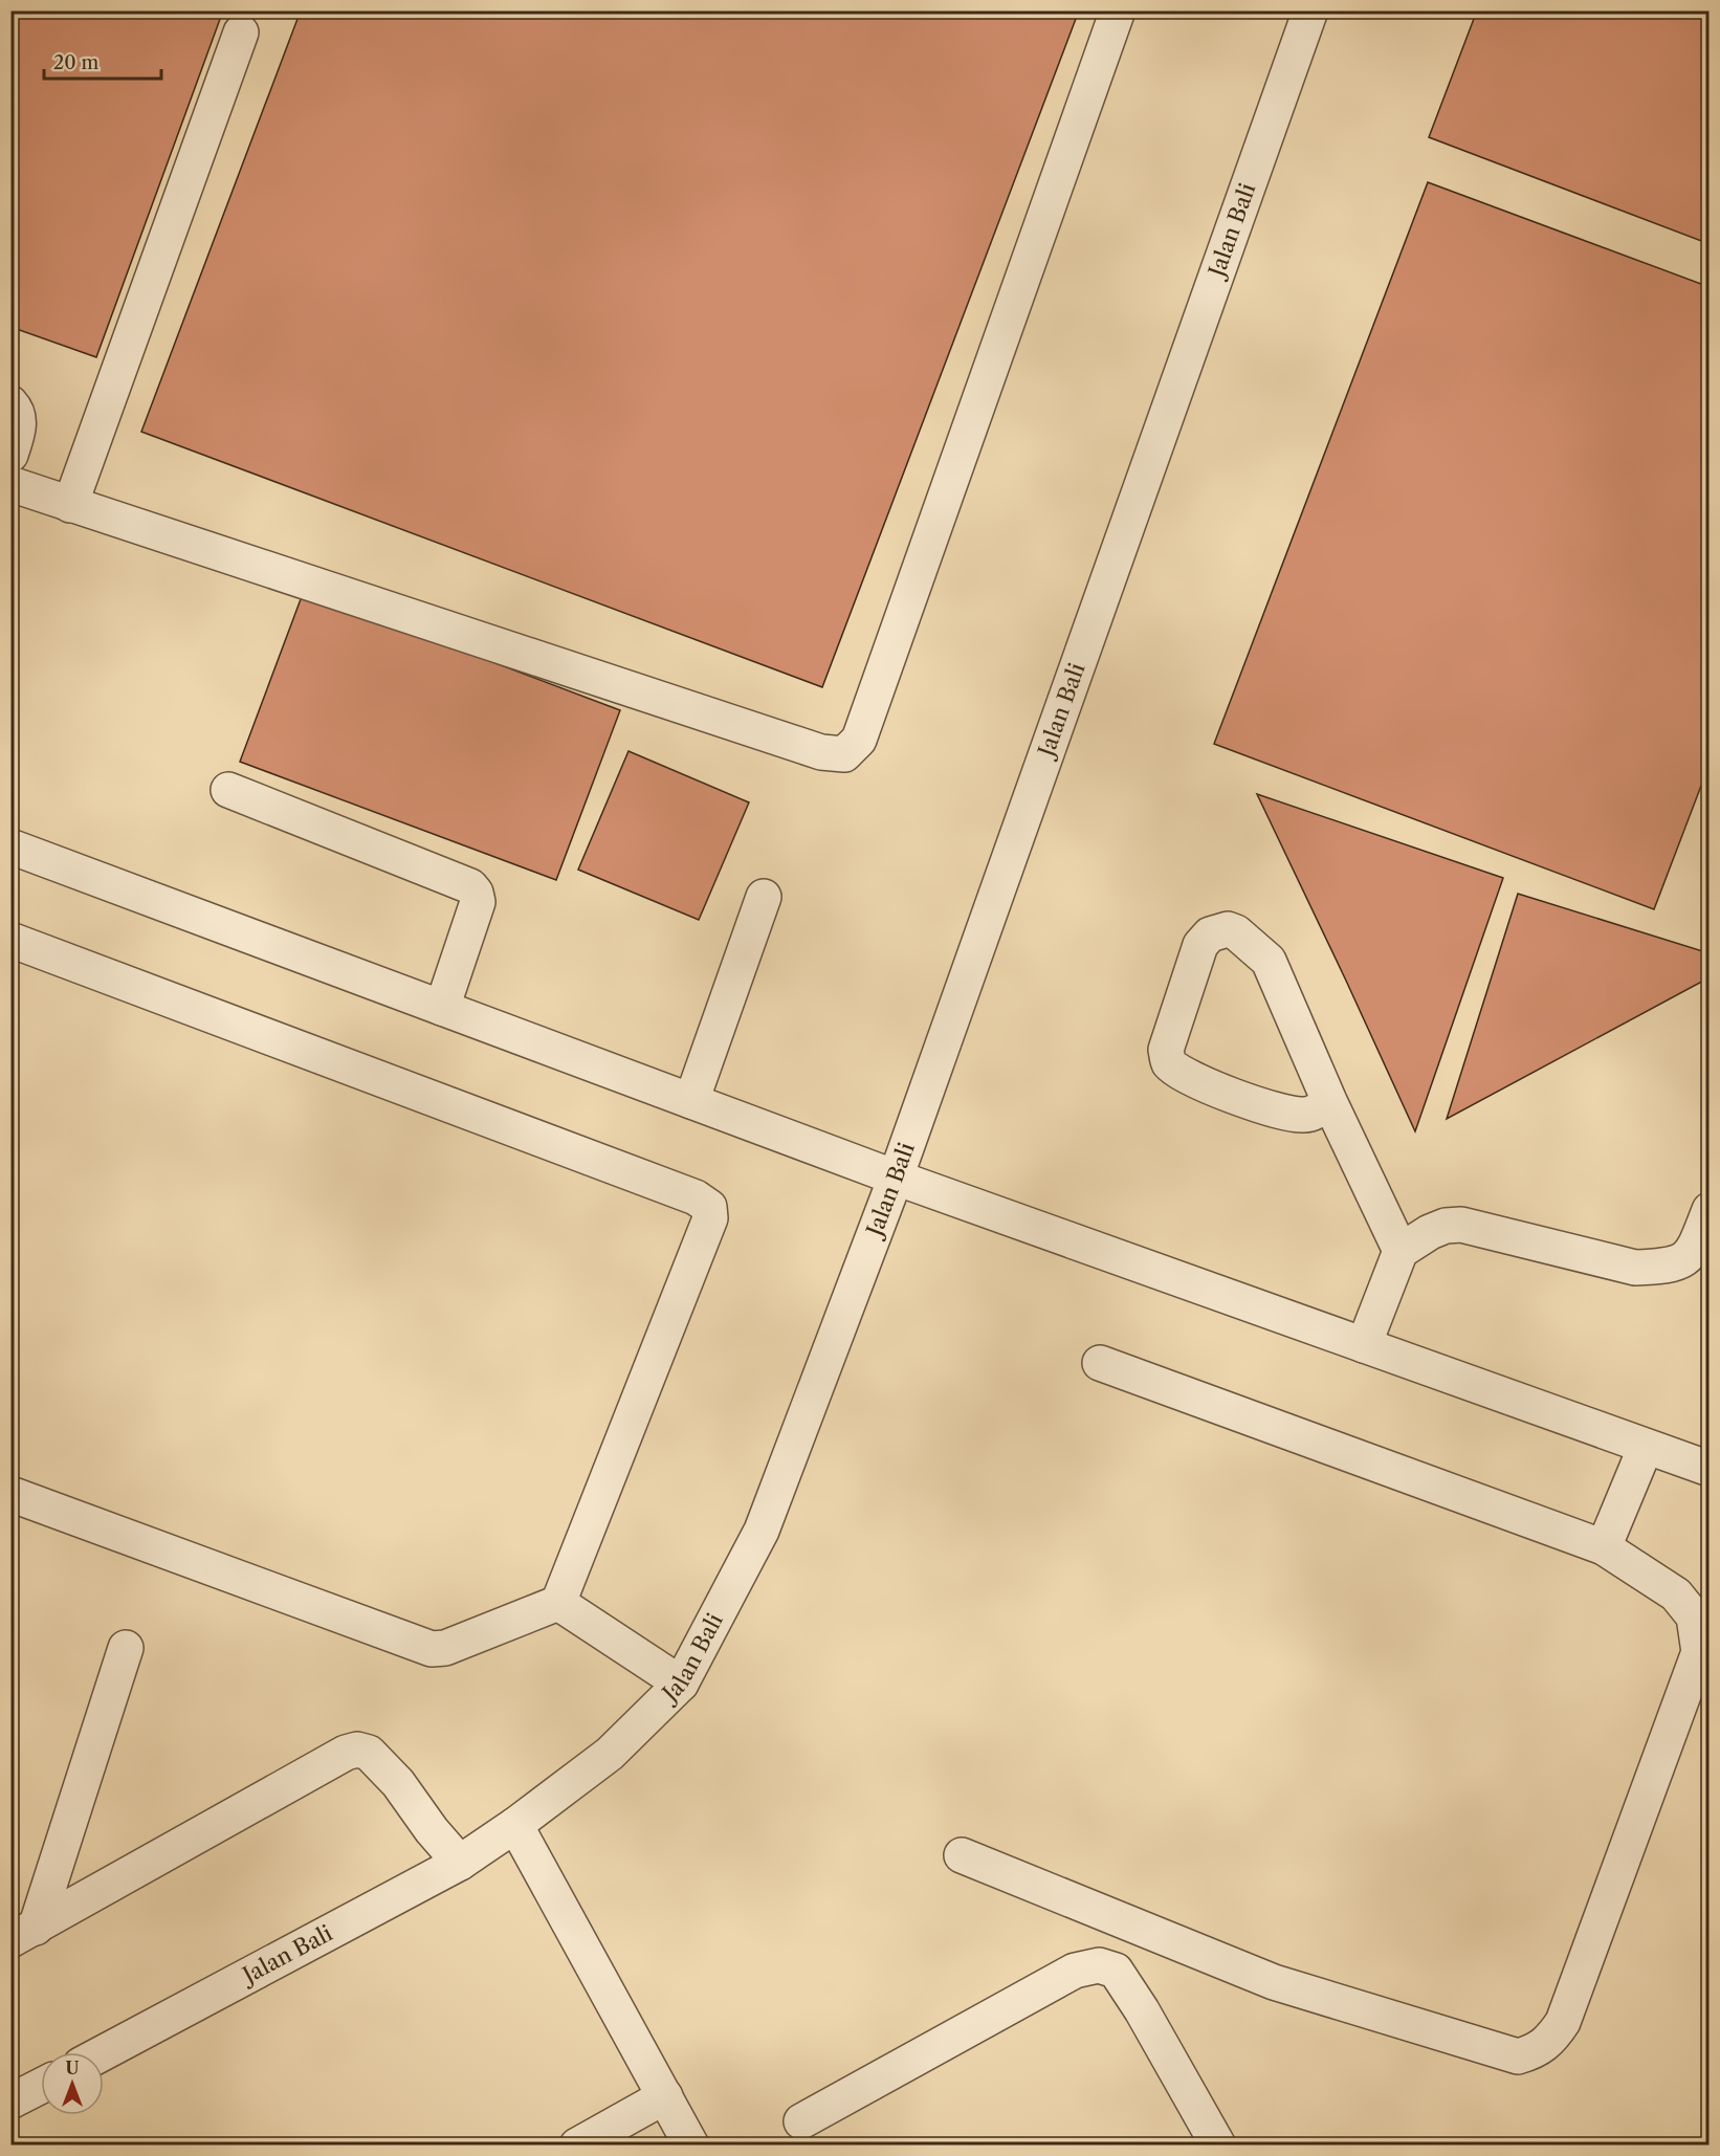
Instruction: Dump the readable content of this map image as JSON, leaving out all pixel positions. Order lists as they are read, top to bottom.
{
  "streets": {
    "street": ["Jalan Bali"]
  },
  "scale_bar": "20 m",
  "north": "top"
}
